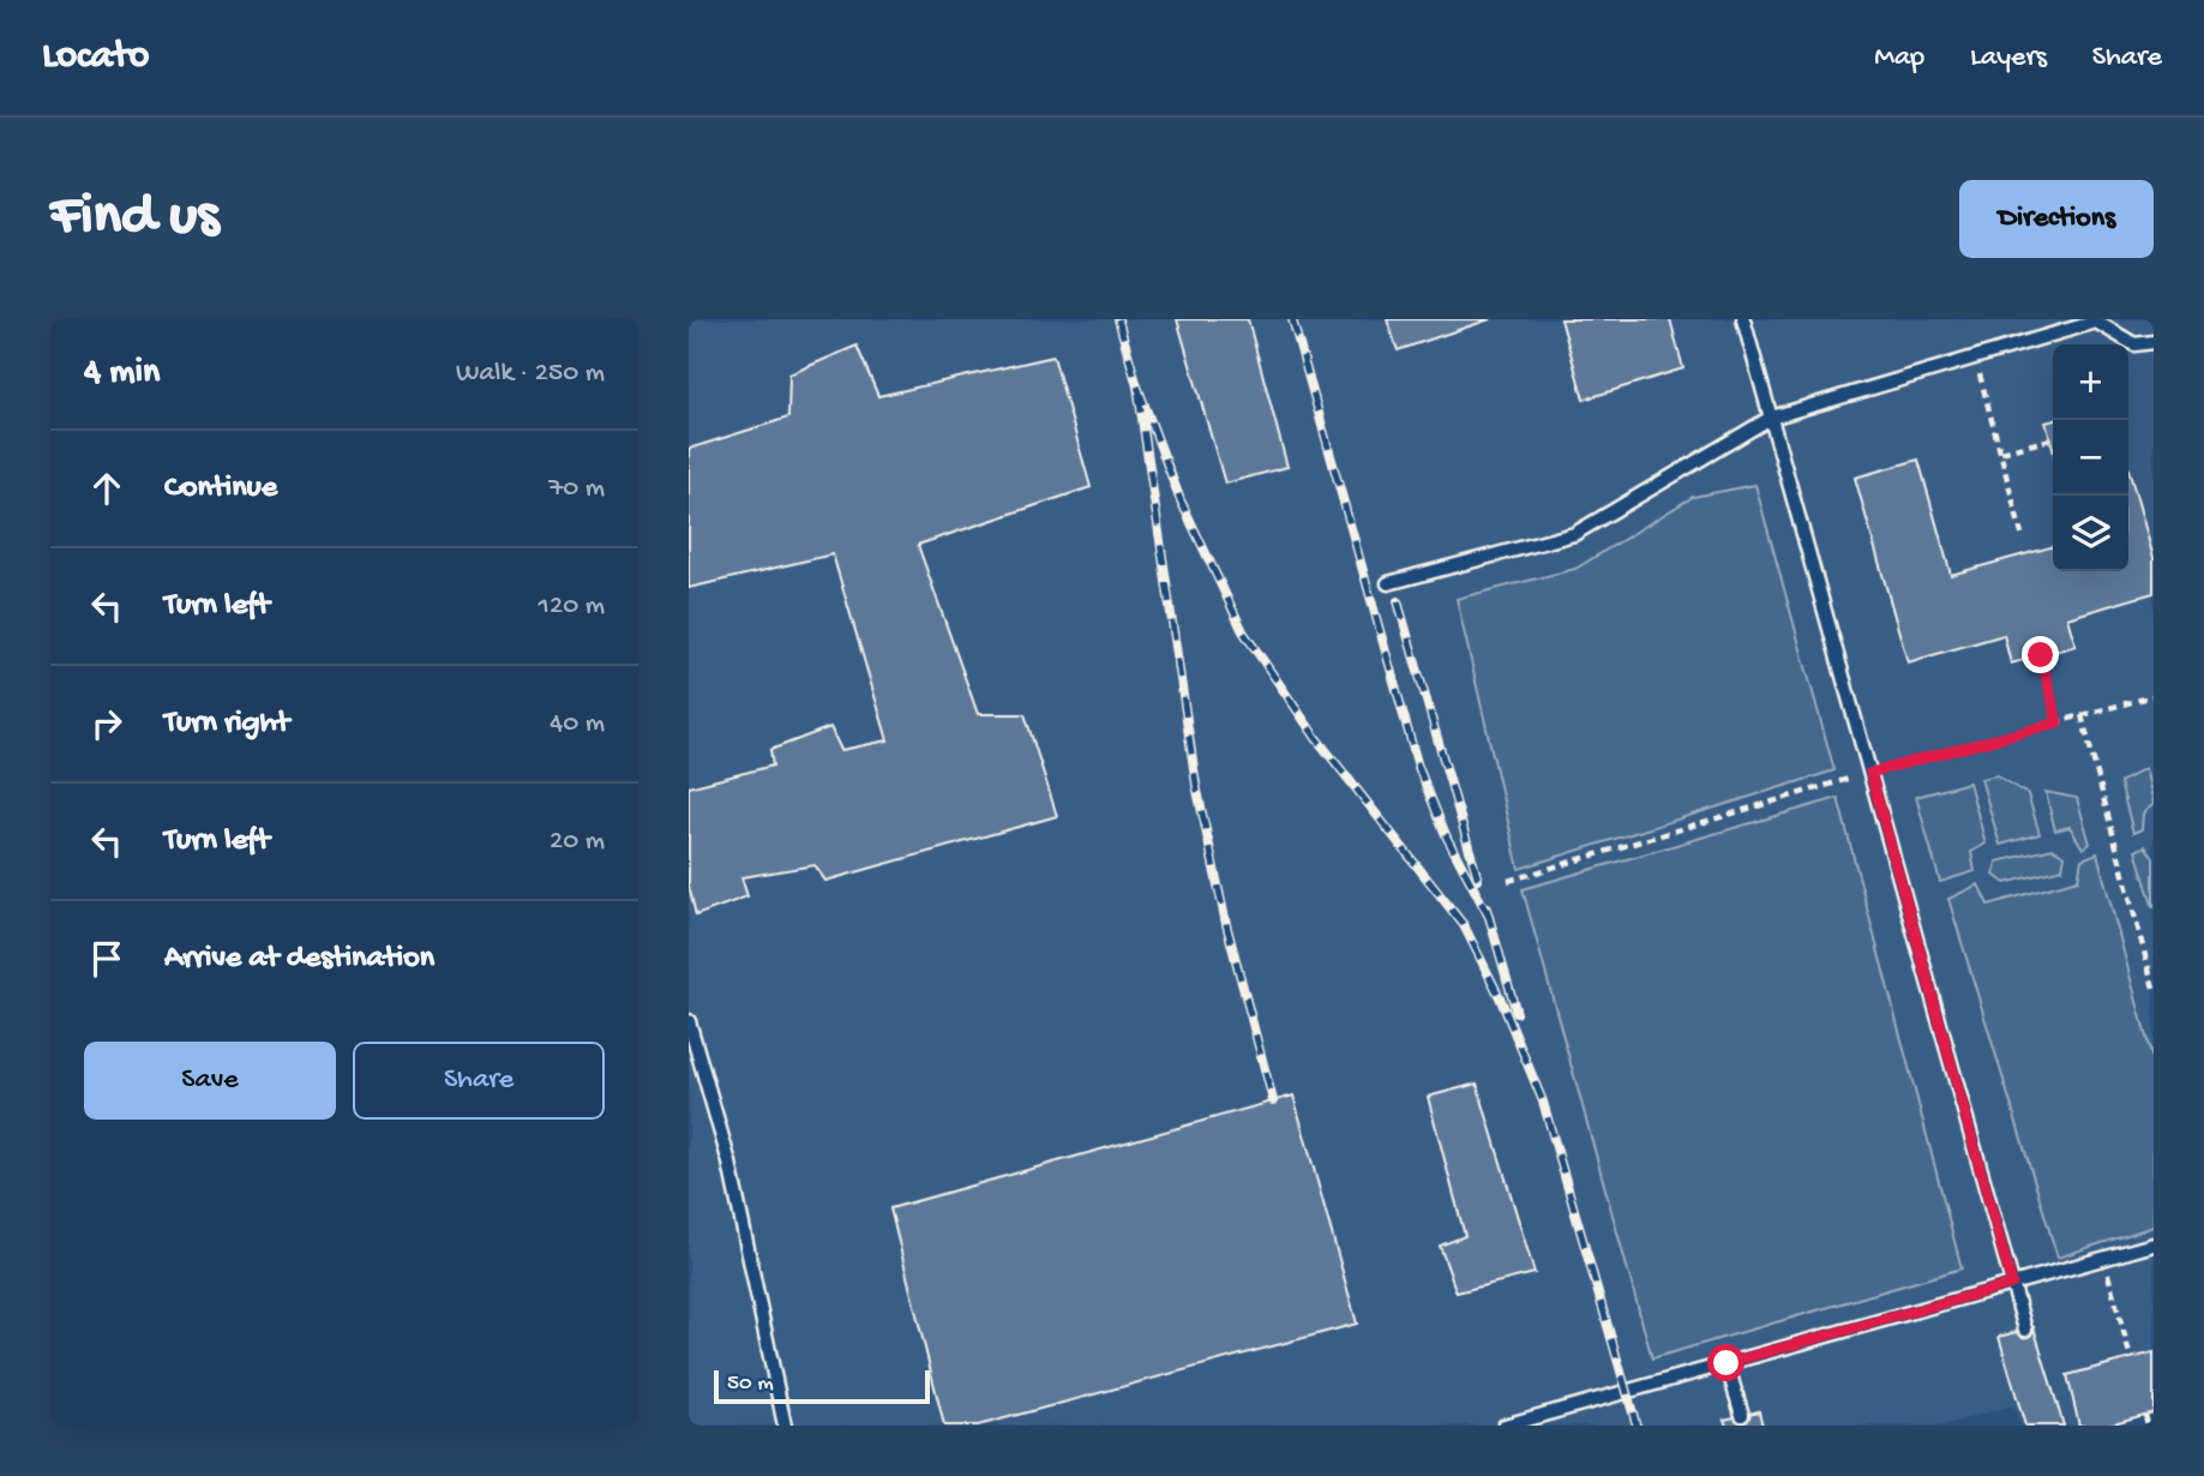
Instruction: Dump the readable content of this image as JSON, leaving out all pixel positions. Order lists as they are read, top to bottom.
{
  "scale_bar": "50 m",
  "page": {
    "header": "Locato",
    "nav": ["Map", "Layers", "Share"],
    "buttons": [
      "Directions",
      ["Save", "Share"]
    ],
    "title": "Find us",
    "heading": ["4 min", "Walk · 250 m"],
    "map_buttons": ["+", "−"],
    "list": [
      ["Continue", "70 m"],
      ["Turn left", "120 m"],
      ["Turn right", "40 m"],
      ["Turn left", "20 m"],
      "Arrive at destination"
    ],
    "scale": "50 m"
  }
}
